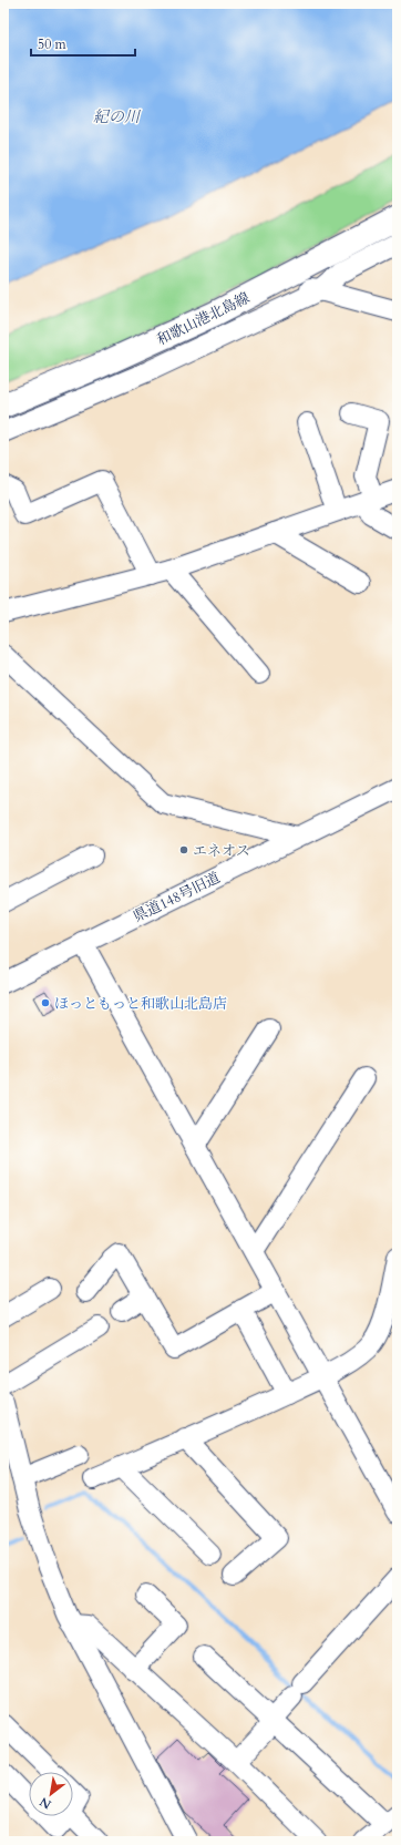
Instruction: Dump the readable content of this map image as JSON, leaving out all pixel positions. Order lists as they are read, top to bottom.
{
  "streets": {
    "main road": ["和歌山港北島線"],
    "street": ["県道148号旧道"]
  },
  "water": ["紀の川"],
  "places": ["エネオス", "ほっともっと和歌山北島店"],
  "scale_bar": "50 m",
  "north": "bottom left"
}
